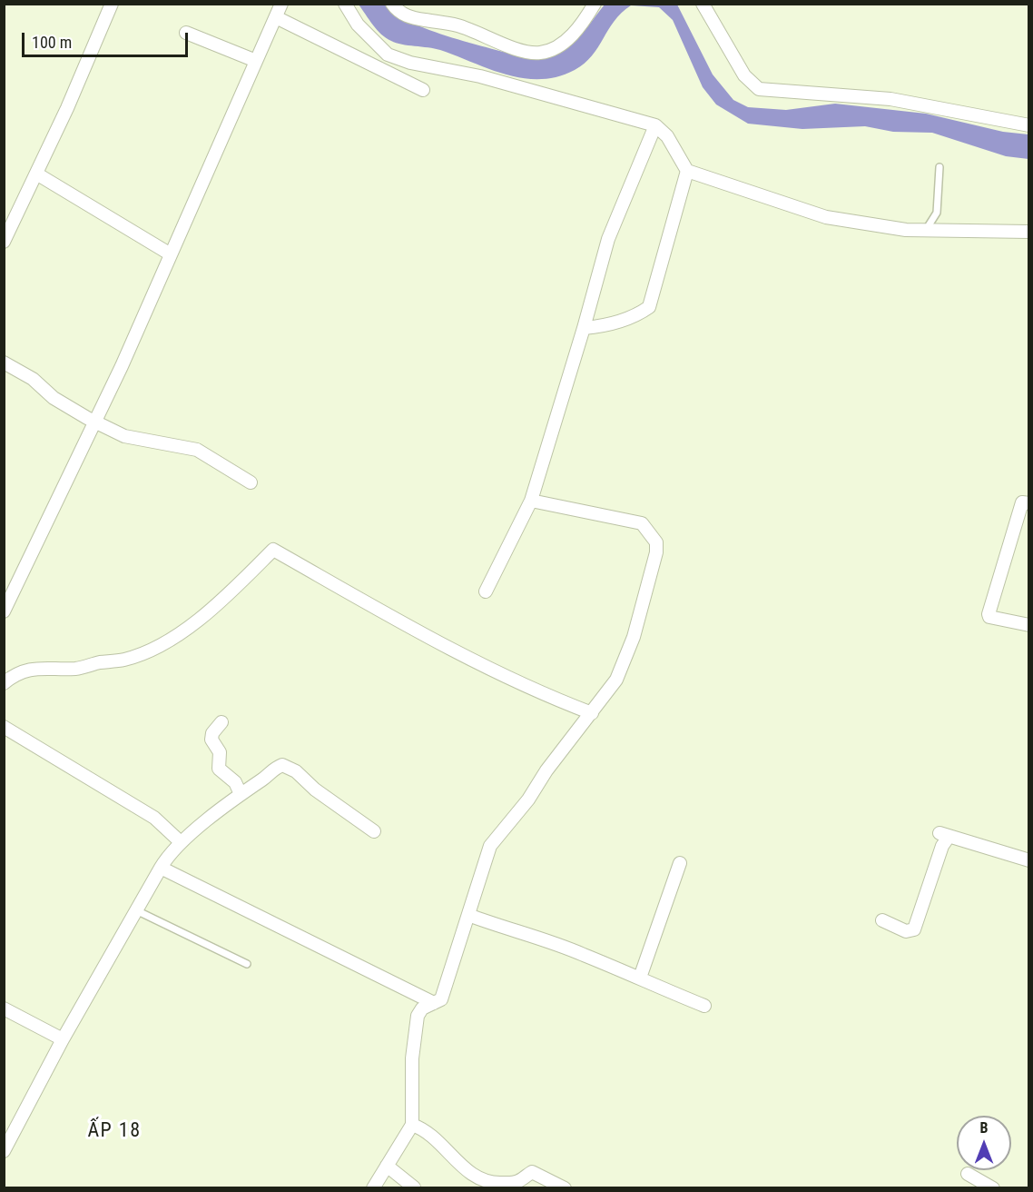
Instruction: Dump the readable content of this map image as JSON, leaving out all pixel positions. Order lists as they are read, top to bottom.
{
  "districts": ["ẤP 18"],
  "scale_bar": "100 m",
  "north": "top"
}
